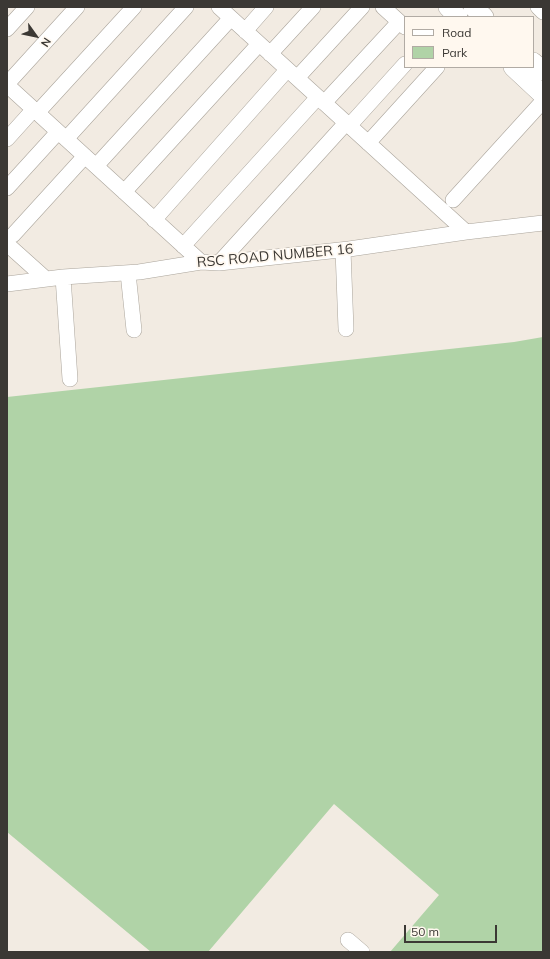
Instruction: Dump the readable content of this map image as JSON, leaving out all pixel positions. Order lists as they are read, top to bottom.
{
  "streets": {
    "street": ["RSC ROAD NUMBER 16"]
  },
  "legend": ["Road", "Park"],
  "scale_bar": "50 m",
  "north": "bottom right"
}
